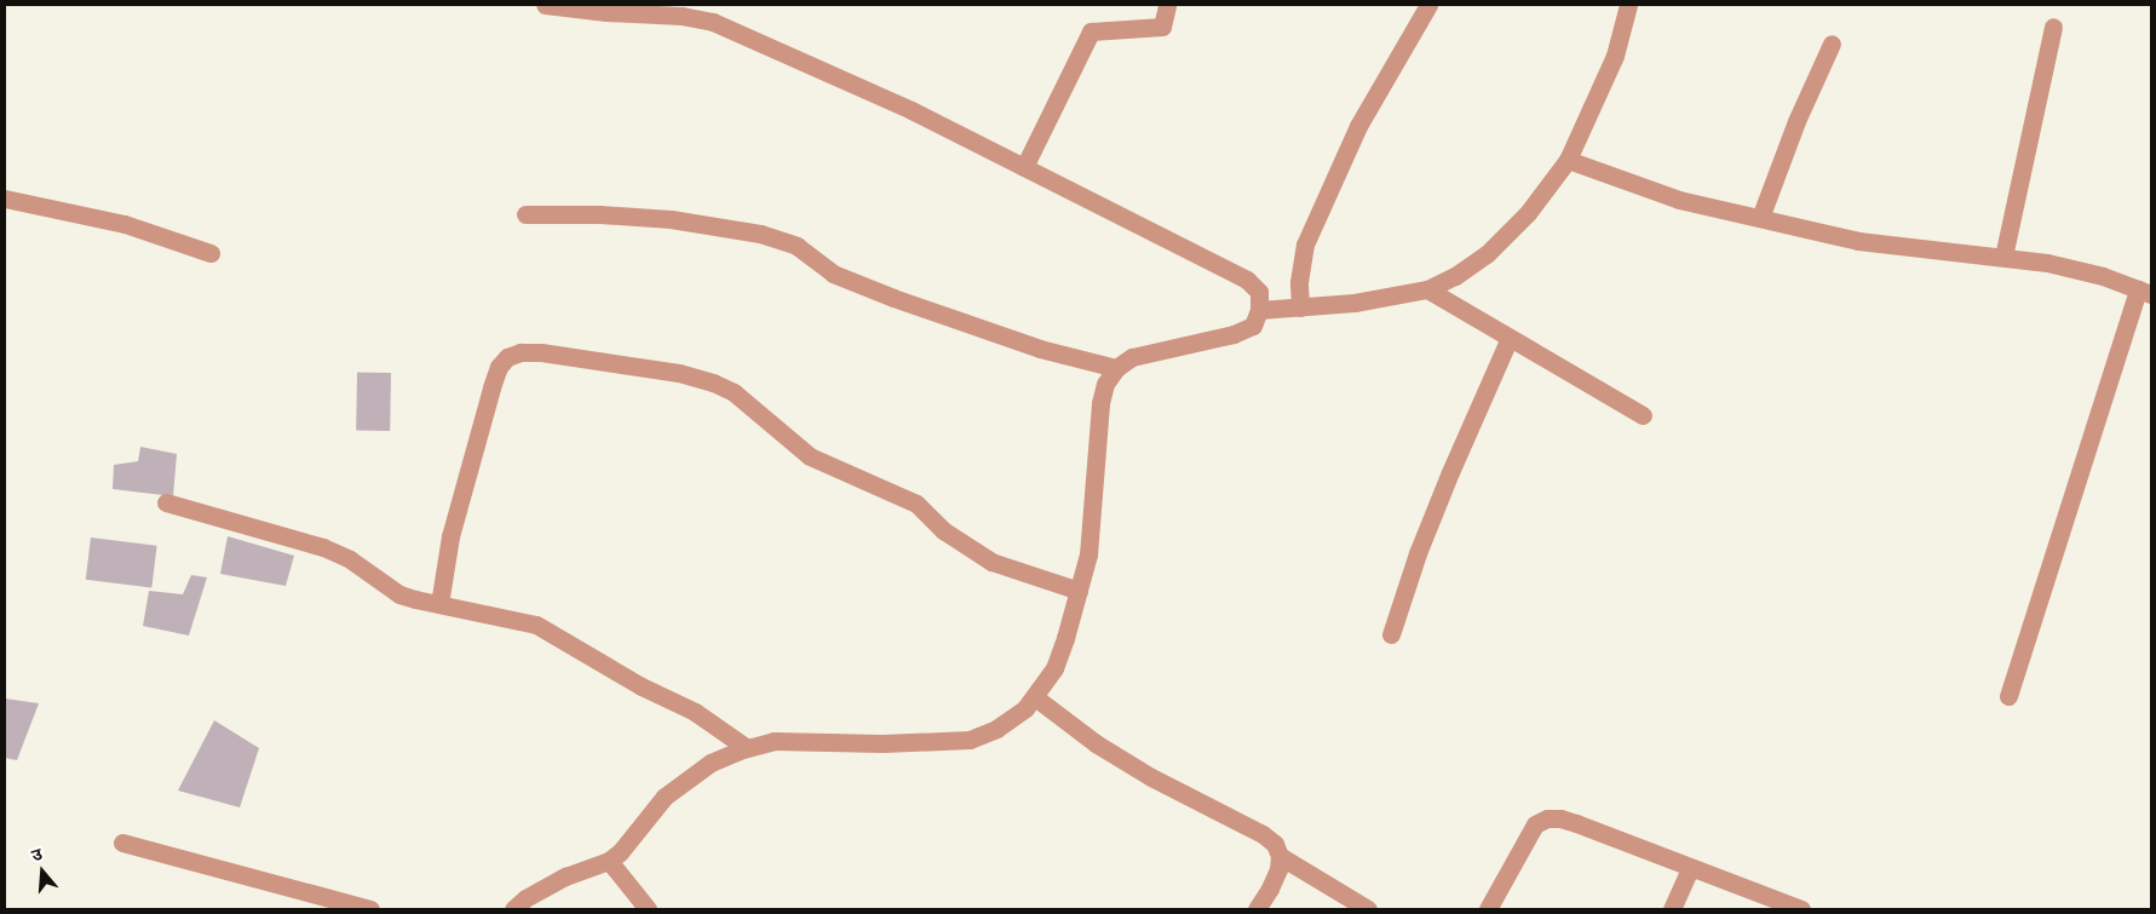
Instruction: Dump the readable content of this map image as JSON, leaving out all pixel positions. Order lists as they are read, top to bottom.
{
  "north": "top"
}
